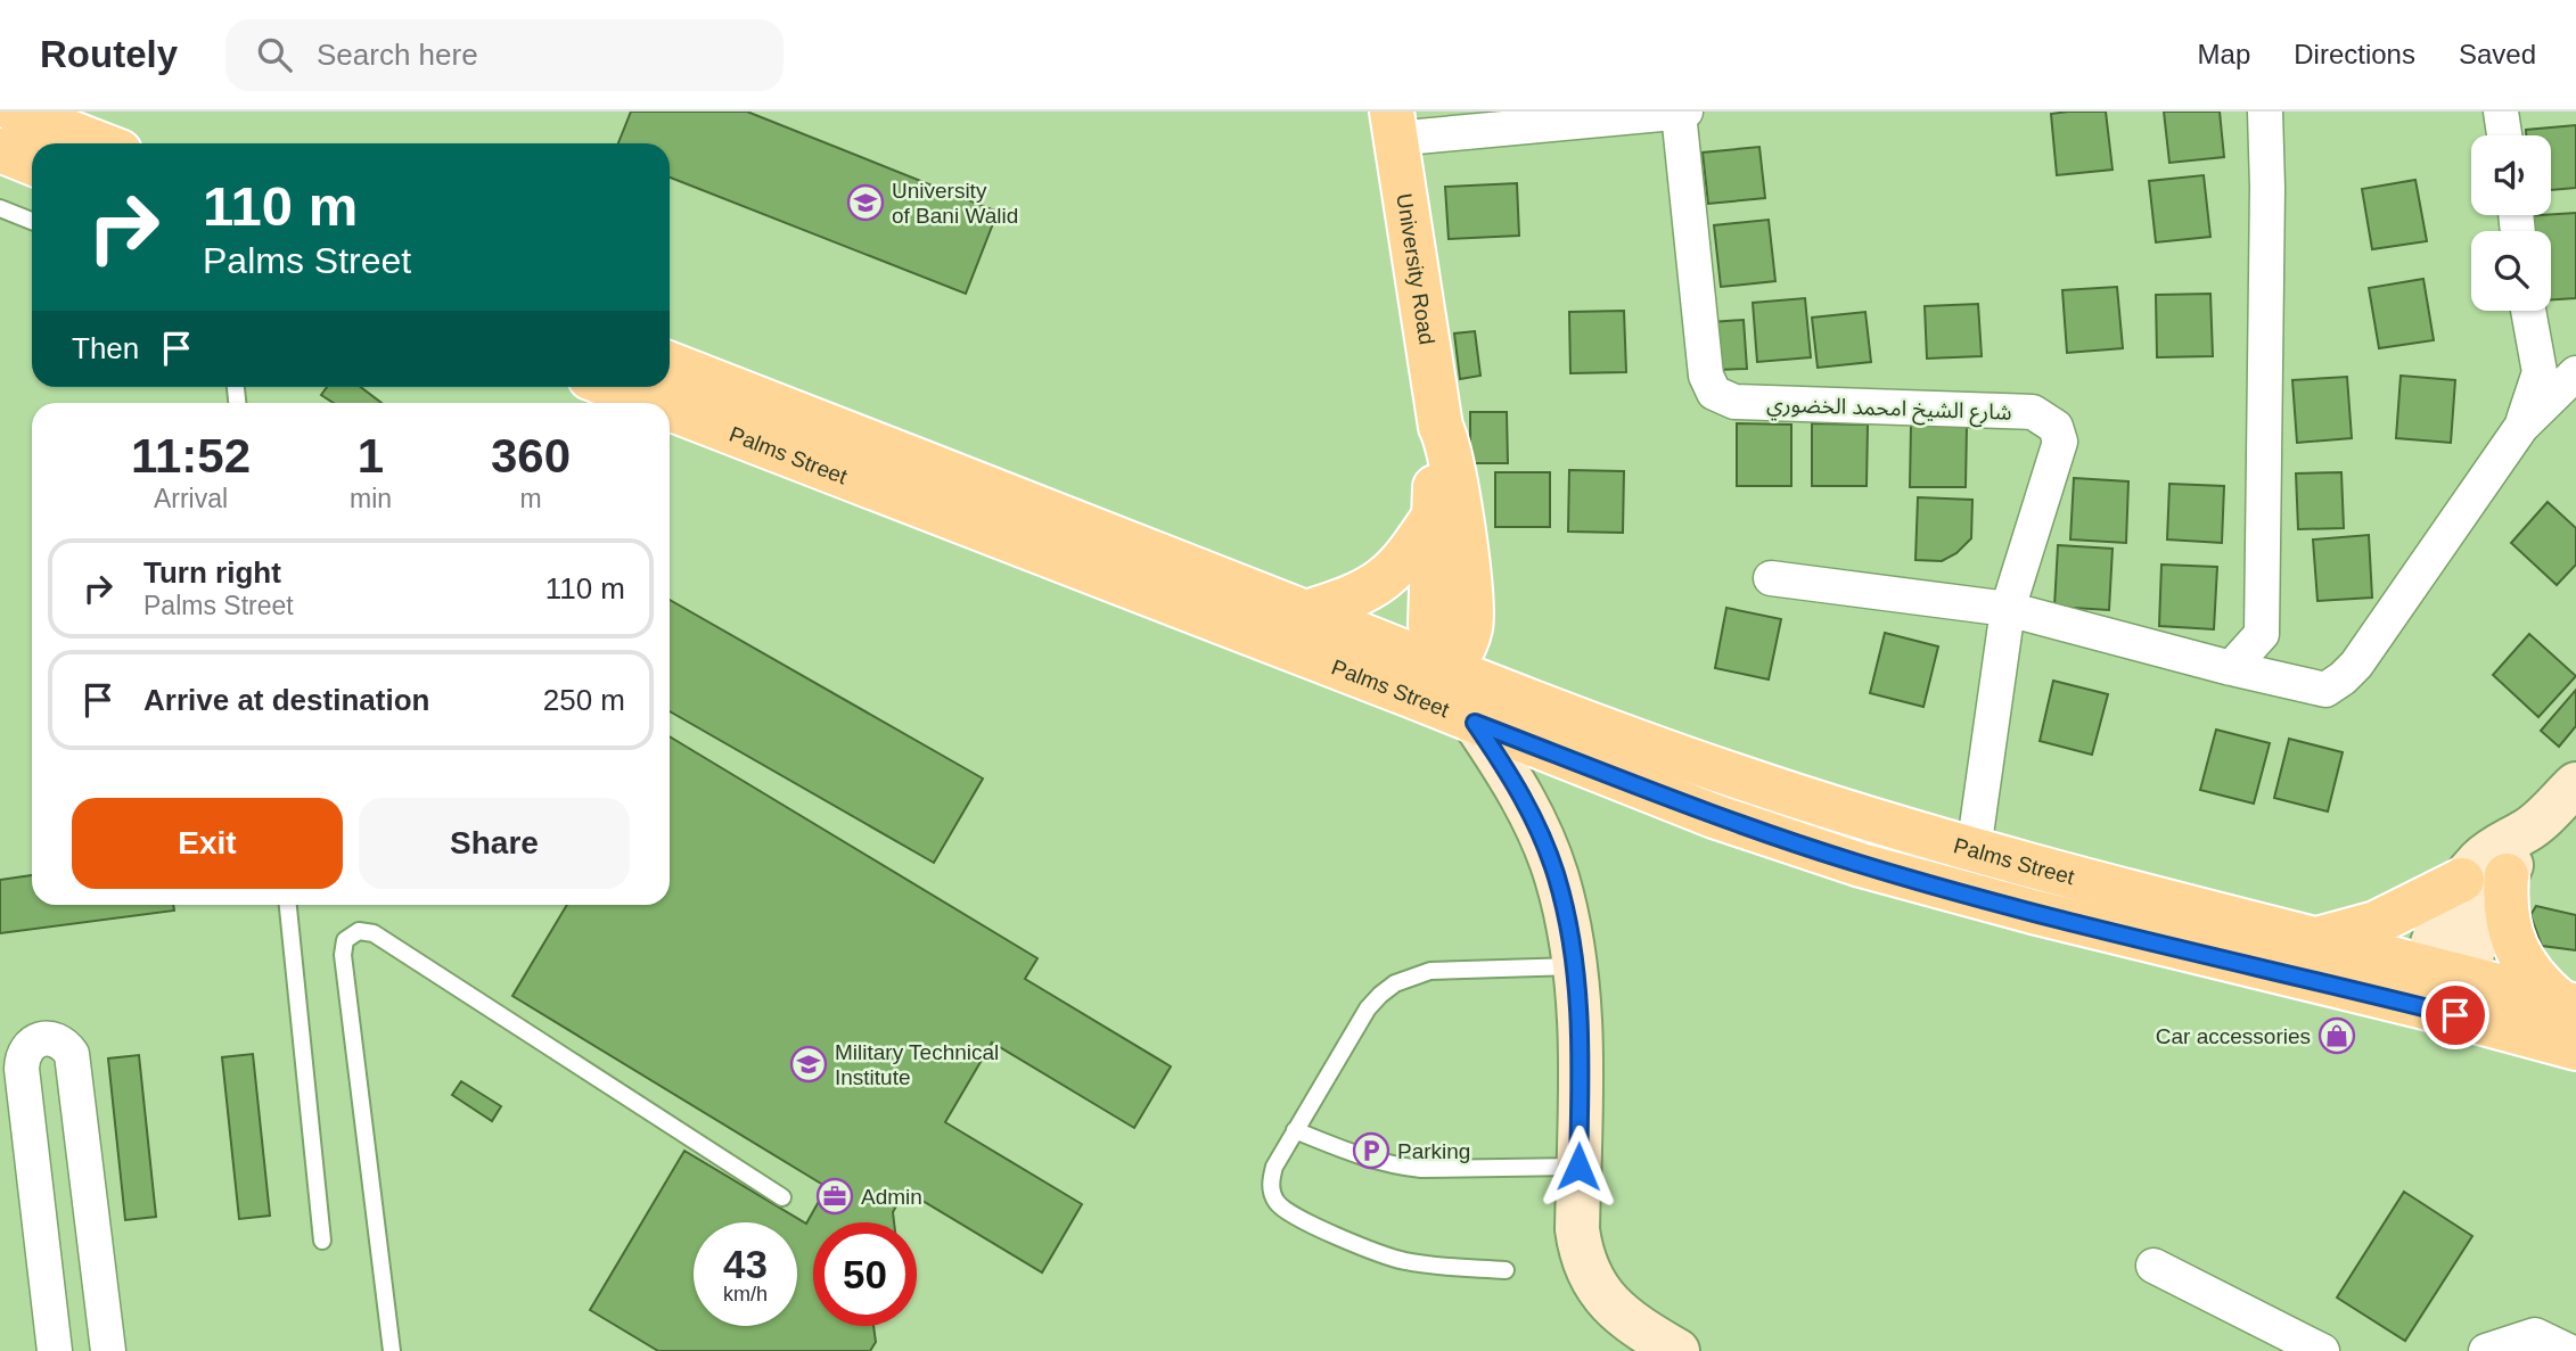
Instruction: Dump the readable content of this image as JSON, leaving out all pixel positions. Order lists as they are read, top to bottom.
{
  "streets": {
    "main road": ["University Road", "Palms Street"],
    "street": ["شارع الشيخ امحمد الخضوري"]
  },
  "crossings": [
    ["University Road", "Palms Street"],
    ["شارع الشيخ امحمد الخضوري", "Palms Street"]
  ],
  "places": {
    "school or university": ["University of Bani Walid", "Military Technical Institute"],
    "shop": ["Car accessories"],
    "parking": ["Parking"],
    "office": ["Admin"]
  },
  "page": {
    "header": "Routely",
    "search": "Search here",
    "nav": ["Map", "Directions", "Saved"],
    "turn": ["110 m", "Palms Street"],
    "then": "Then",
    "eta": [
      "11:52",
      "Arrival",
      "1",
      "min",
      "360",
      "m"
    ],
    "list": [
      {
        "name": "Turn right",
        "note": "Palms Street",
        "value": "110 m"
      },
      {
        "name": "Arrive at destination",
        "value": "250 m"
      }
    ],
    "buttons": ["Exit", "Share"],
    "speed": "43 km/h",
    "limit": "50"
  }
}
